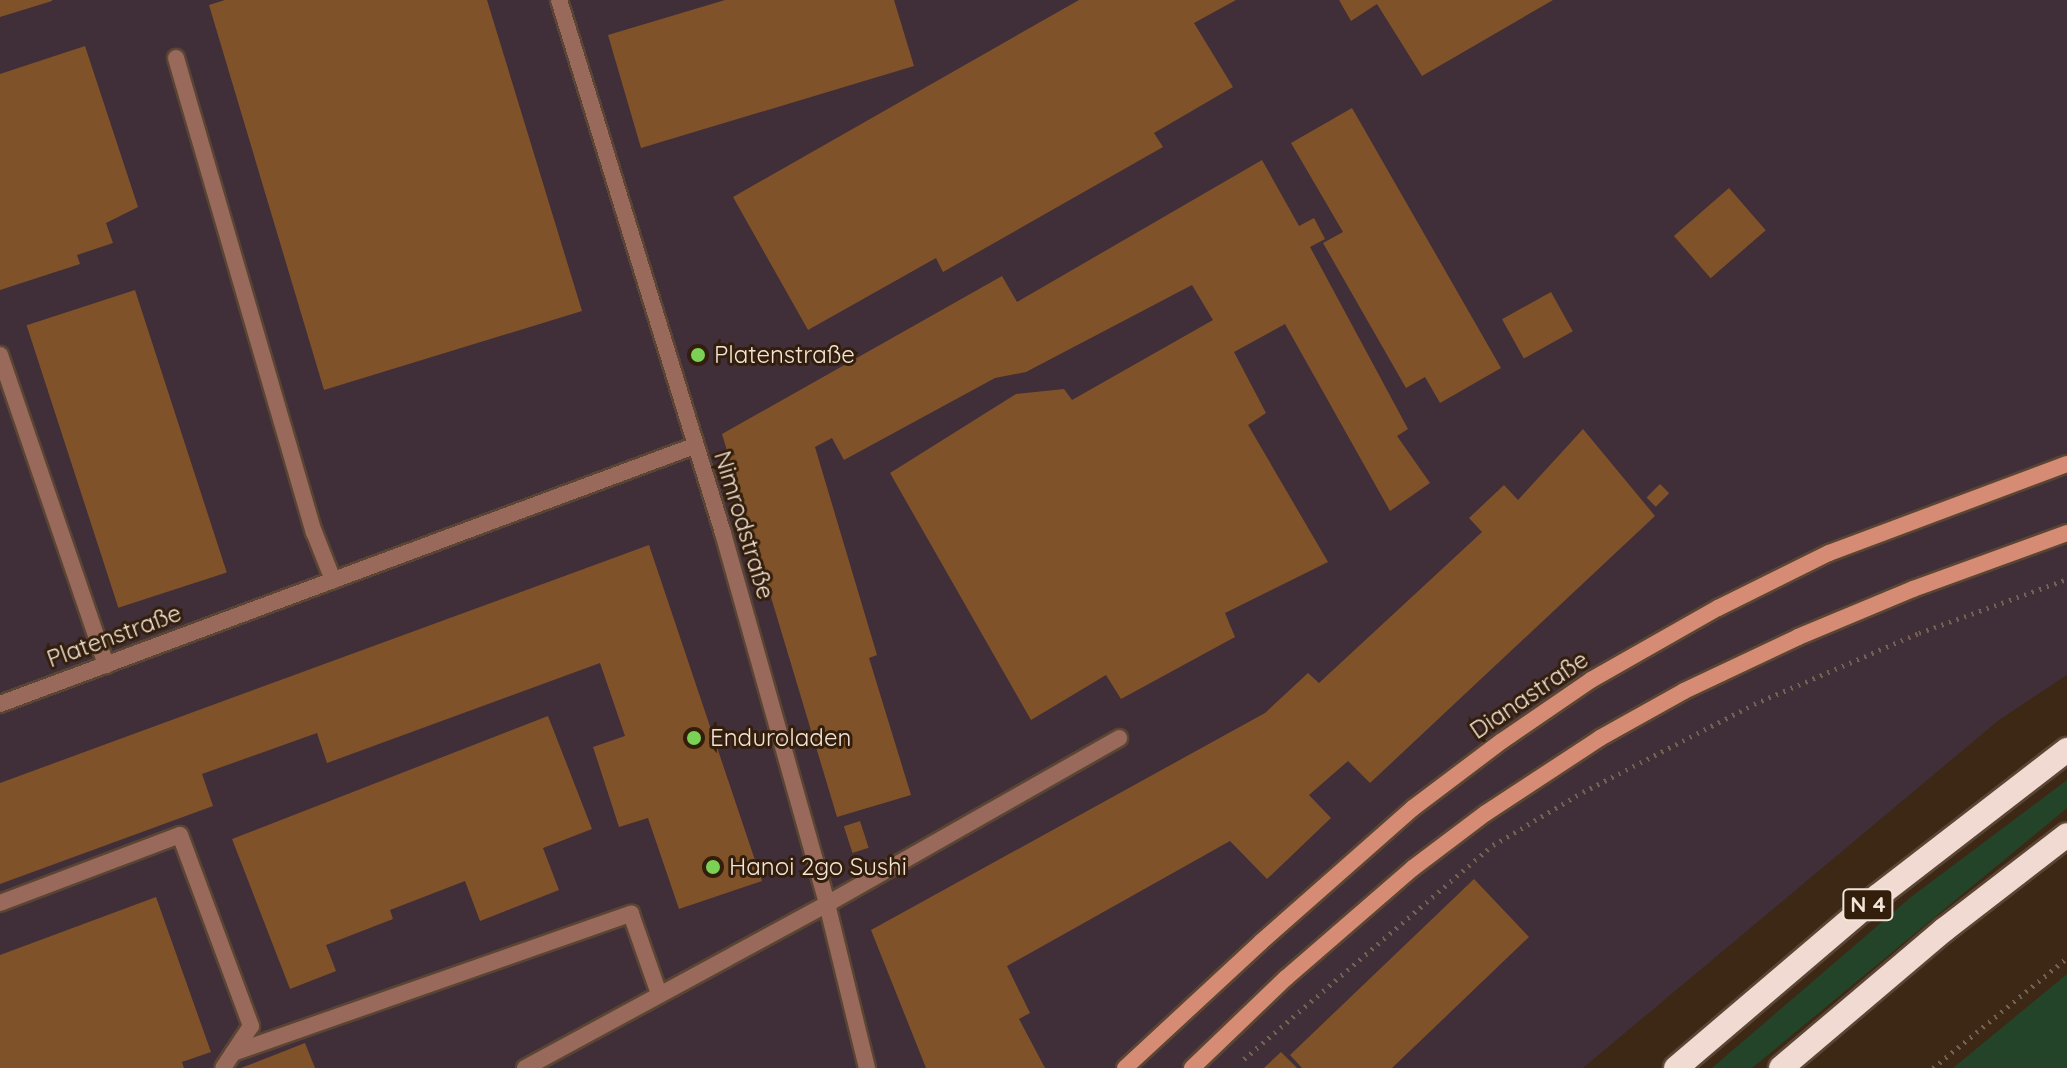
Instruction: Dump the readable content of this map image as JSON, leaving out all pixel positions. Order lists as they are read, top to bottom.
{
  "streets": {
    "highway": ["N 4"],
    "main road": ["Dianastraße"],
    "street": ["Nimrodstraße", "Platenstraße"]
  },
  "crossings": [
    ["Nimrodstraße", "Platenstraße"]
  ],
  "places": ["Platenstraße", "Enduroladen", "Hanoi 2go Sushi"]
}
